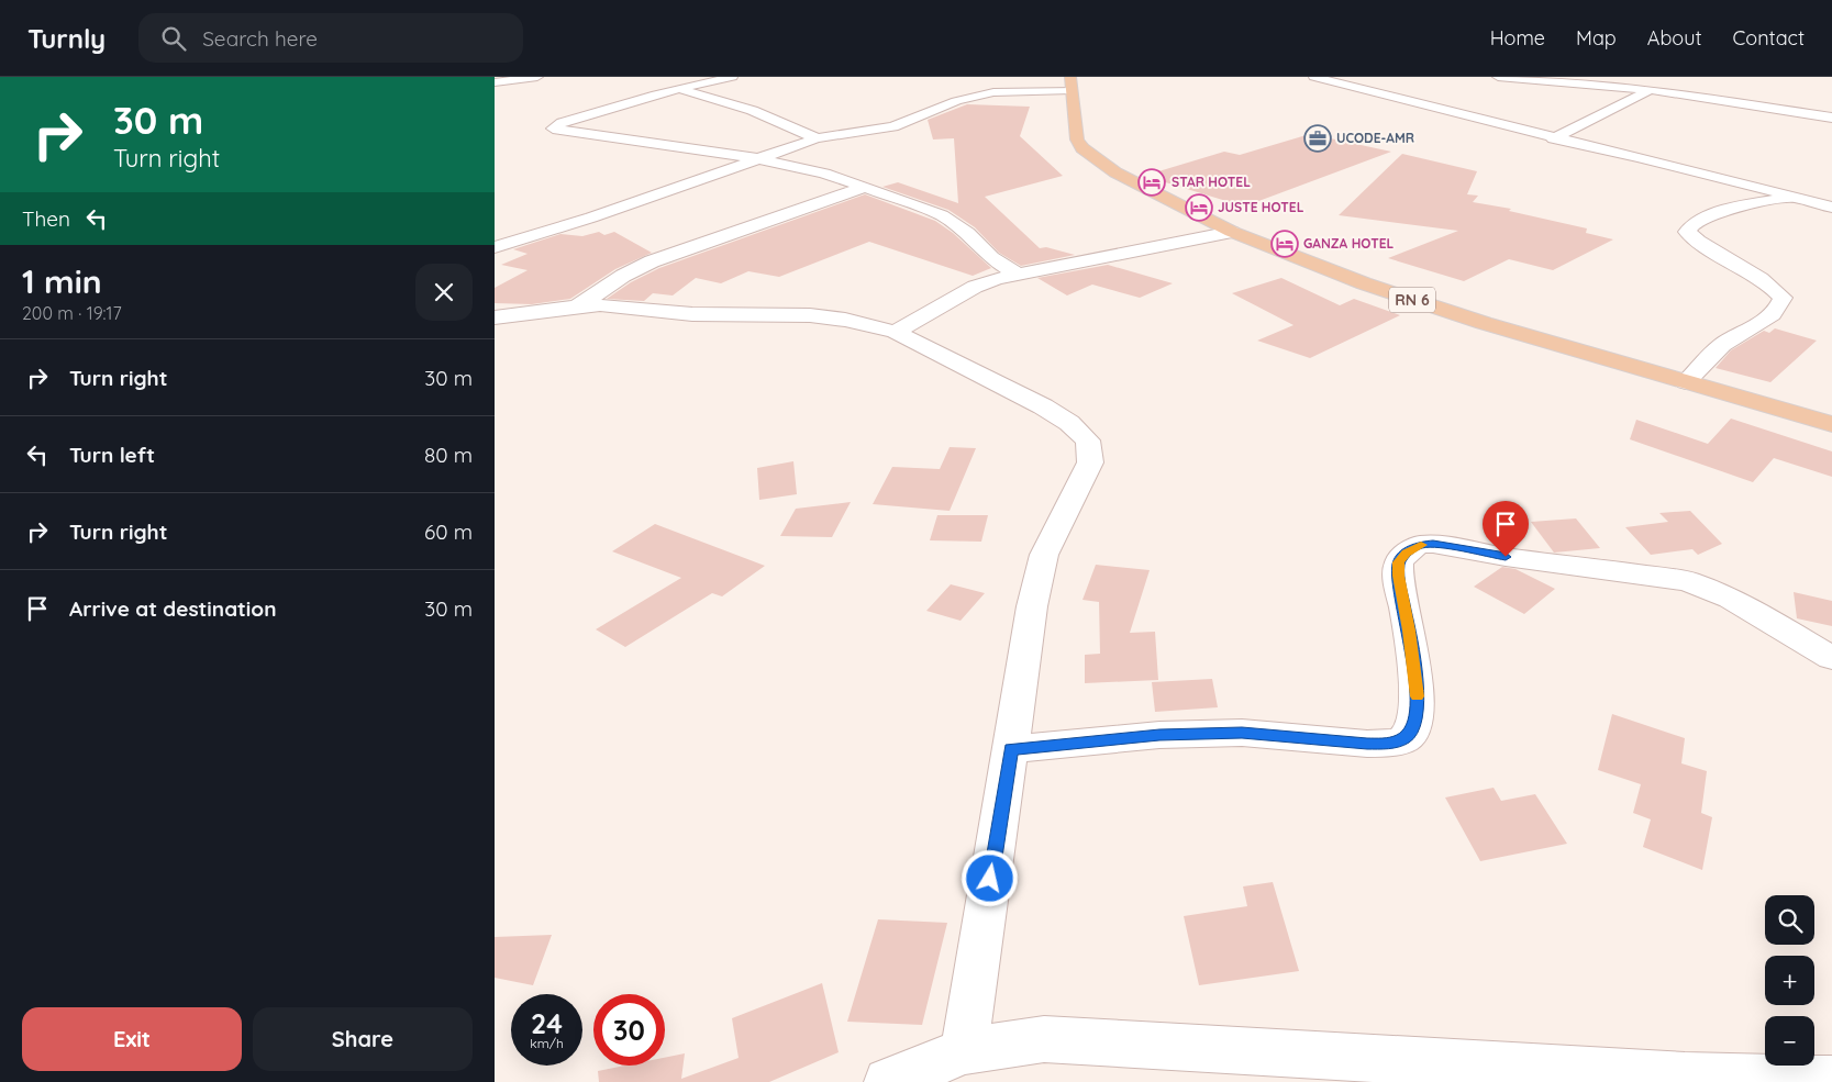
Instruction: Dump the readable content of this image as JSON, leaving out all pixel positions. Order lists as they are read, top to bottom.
{
  "streets": {
    "main road": ["RN 6"]
  },
  "places": {
    "office": ["UCODE-AMR"],
    "hotel": ["STAR HOTEL", "JUSTE HOTEL", "GANZA HOTEL"]
  },
  "page": {
    "header": "Turnly",
    "search": "Search here",
    "nav": [
      "Home",
      "Map",
      "About",
      "Contact"
    ],
    "turn": ["30 m", "Turn right"],
    "then": "Then",
    "heading": ["1 min", "200 m · 19:17"],
    "list": [
      {
        "name": "Turn right",
        "value": "30 m"
      },
      {
        "name": "Turn left",
        "value": "80 m"
      },
      {
        "name": "Turn right",
        "value": "60 m"
      },
      {
        "name": "Arrive at destination",
        "value": "30 m"
      }
    ],
    "map_buttons": ["+", "−"],
    "speed": "24 km/h",
    "limit": "30",
    "buttons": ["Exit", "Share"]
  }
}
